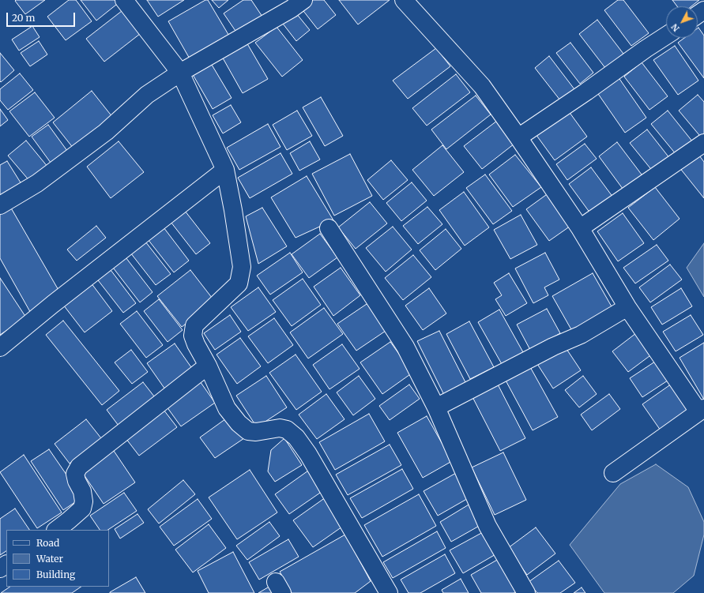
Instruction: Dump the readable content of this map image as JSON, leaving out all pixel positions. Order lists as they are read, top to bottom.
{
  "legend": ["Road", "Water", "Building"],
  "scale_bar": "20 m",
  "north": "bottom left"
}
